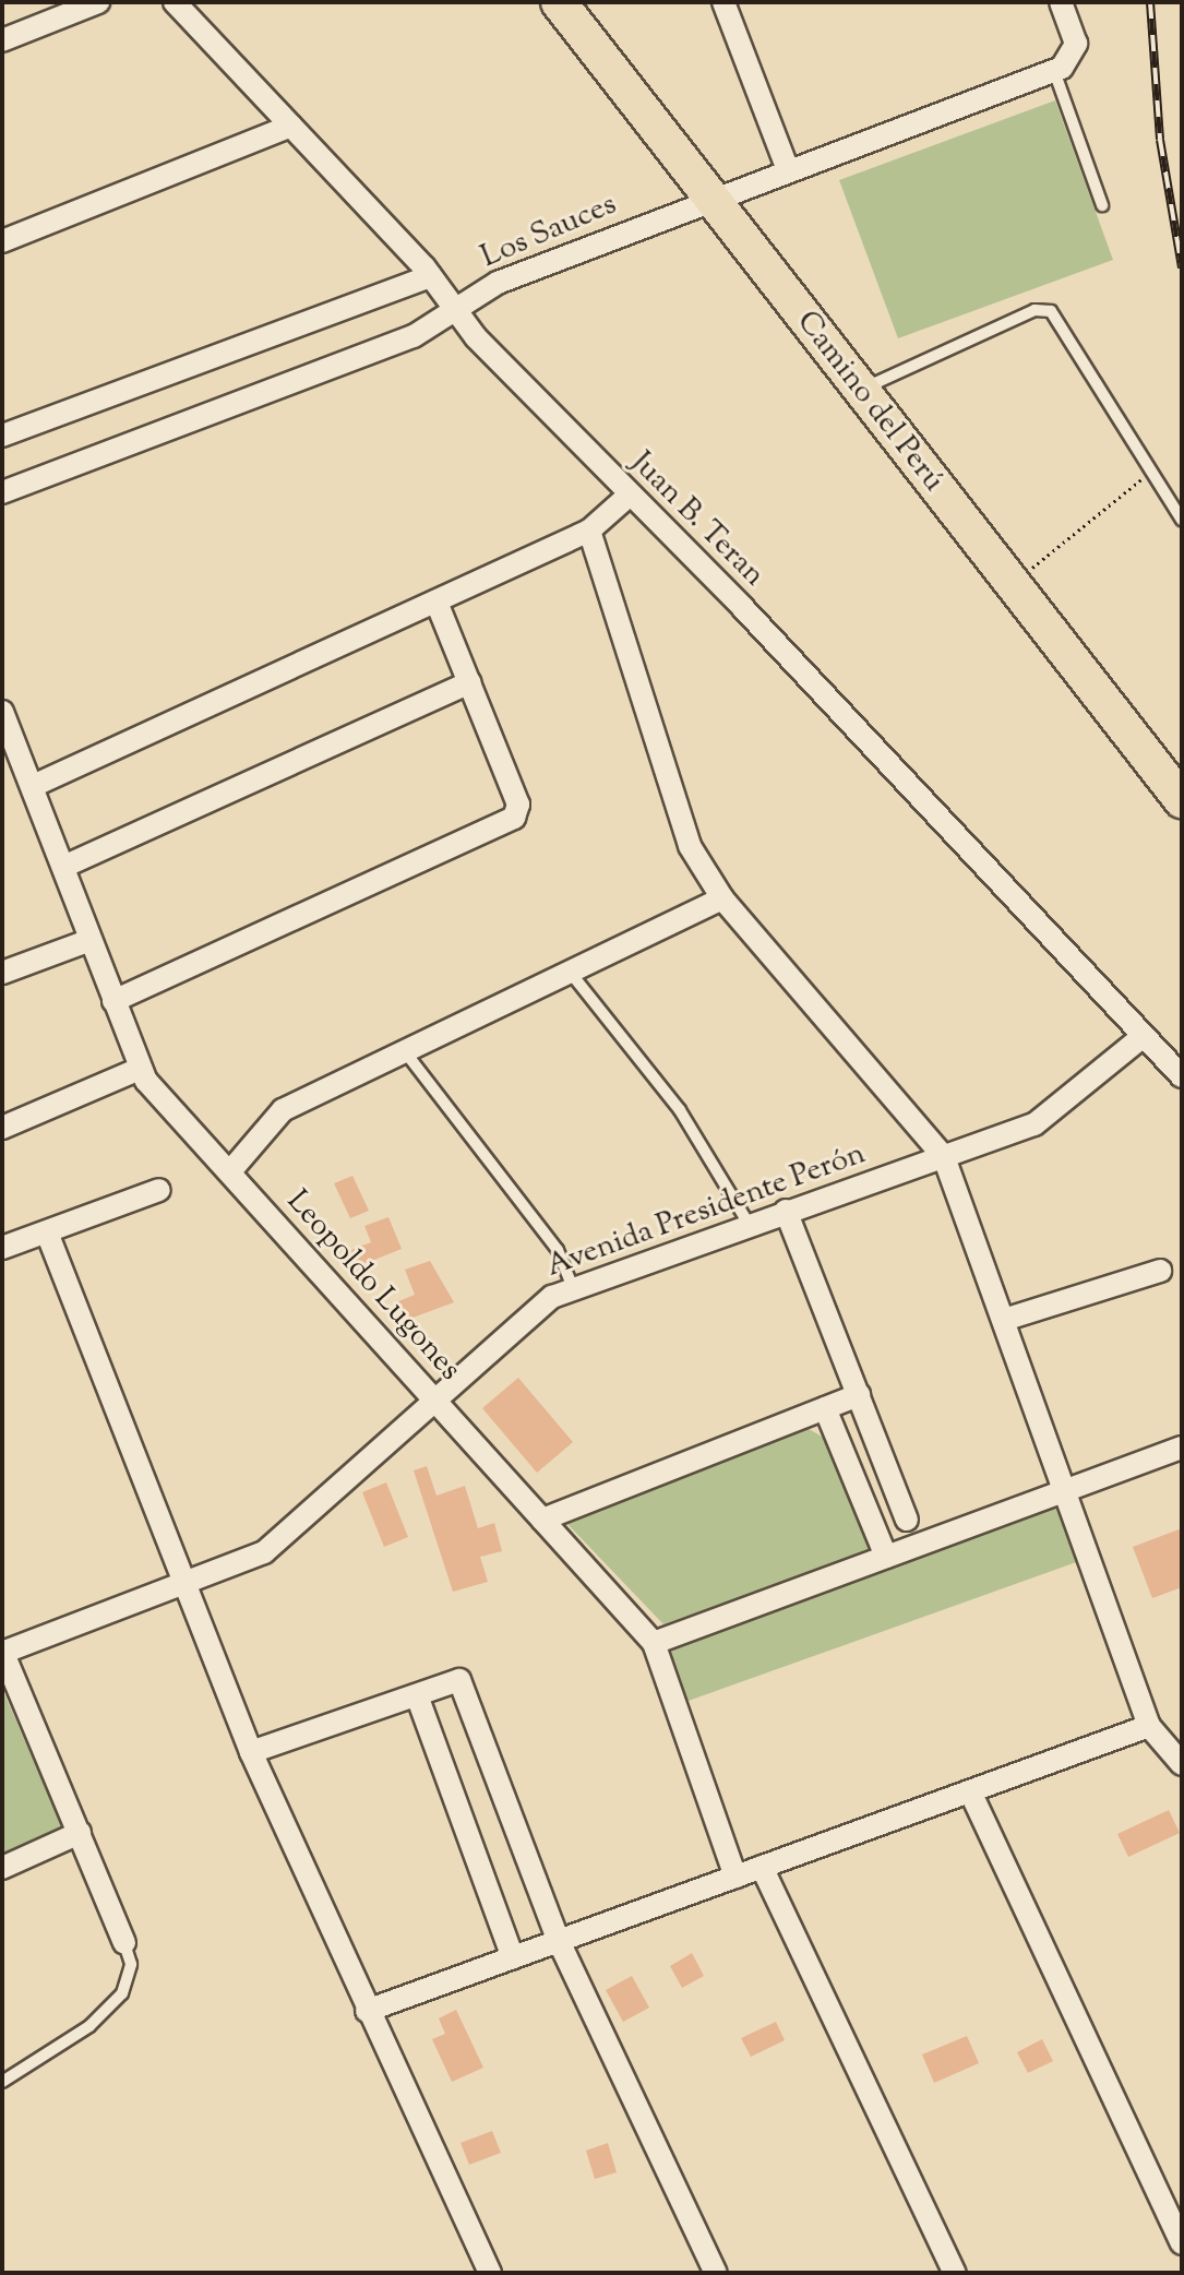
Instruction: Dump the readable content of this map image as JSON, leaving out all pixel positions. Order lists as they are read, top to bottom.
{
  "streets": {
    "main road": ["Camino del Perú"],
    "street": [
      "Los Sauces",
      "Juan B. Teran",
      "Avenida Presidente Perón",
      "Leopoldo Lugones"
    ]
  },
  "crossings": [
    ["Los Sauces", "Camino del Perú"],
    ["Los Sauces", "Juan B. Teran"],
    ["Juan B. Teran", "Avenida Presidente Perón"],
    ["Avenida Presidente Perón", "Leopoldo Lugones"]
  ]
}
